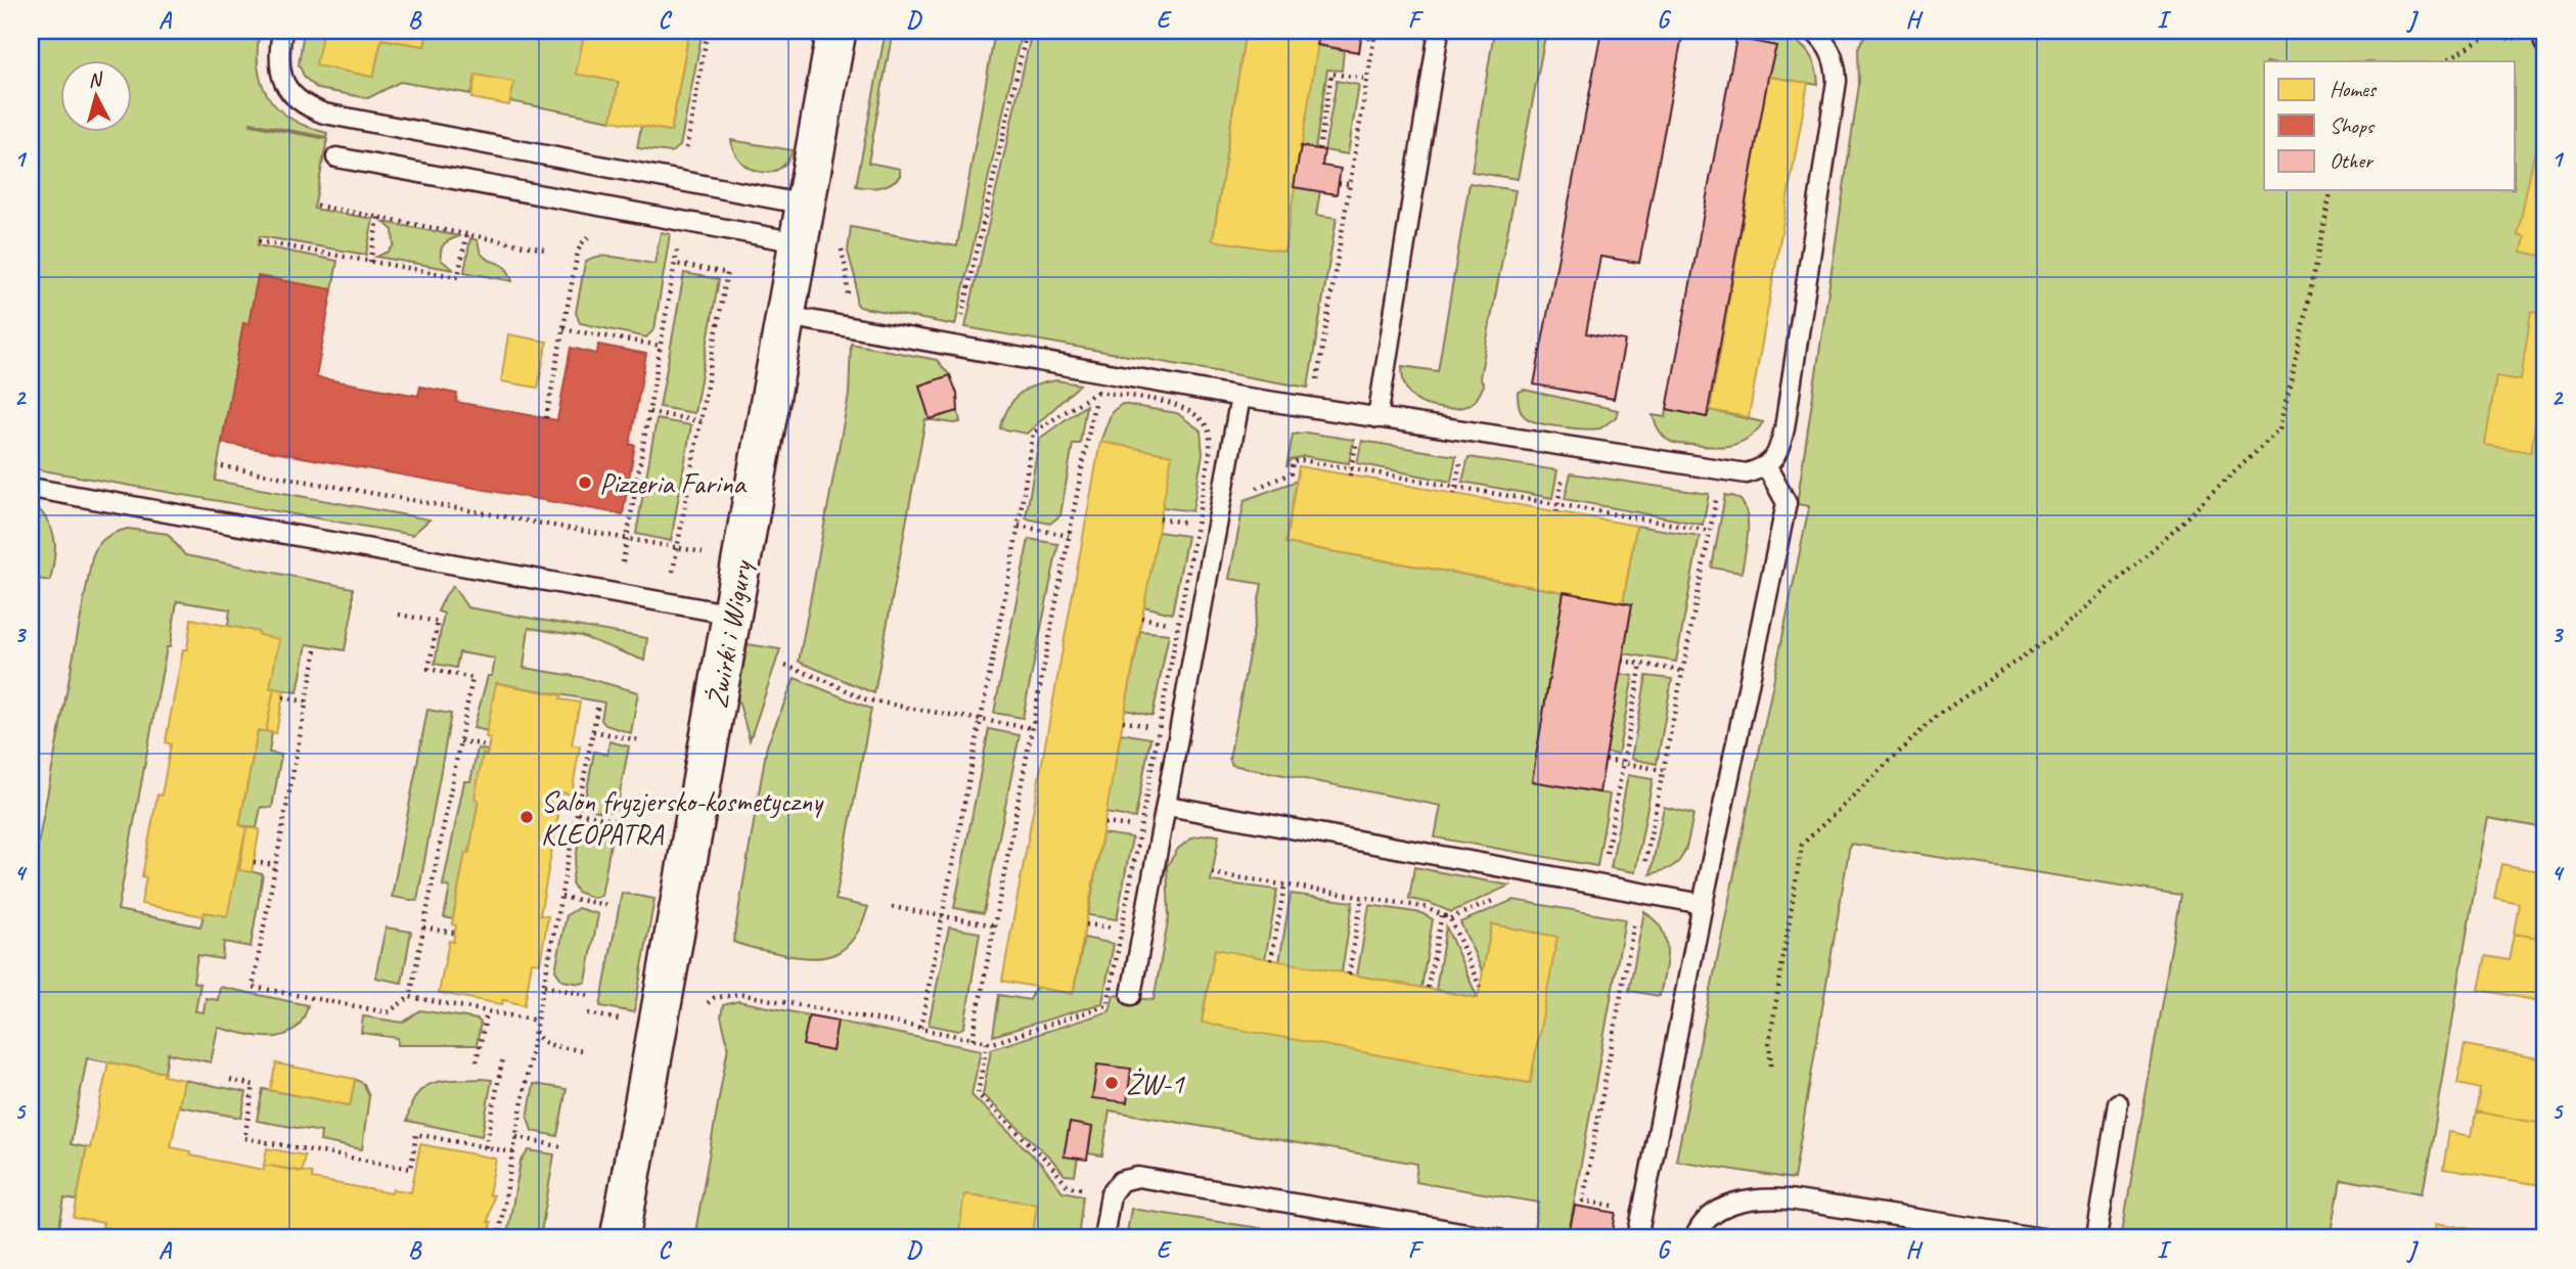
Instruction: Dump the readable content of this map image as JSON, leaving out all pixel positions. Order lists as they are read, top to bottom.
{
  "streets": {
    "street": ["Żwirki i Wigury"]
  },
  "places": ["Pizzeria Farina", "Salon fryzjersko-kosmetyczny KLEOPATRA", "ŻW-1"],
  "legend": ["Homes", "Shops", "Other"],
  "north": "top",
  "grid": {
    "columns": [
      "A",
      "B",
      "C",
      "D",
      "E",
      "F",
      "G",
      "H",
      "I",
      "J"
    ],
    "rows": [
      "1",
      "2",
      "3",
      "4",
      "5"
    ]
  }
}
